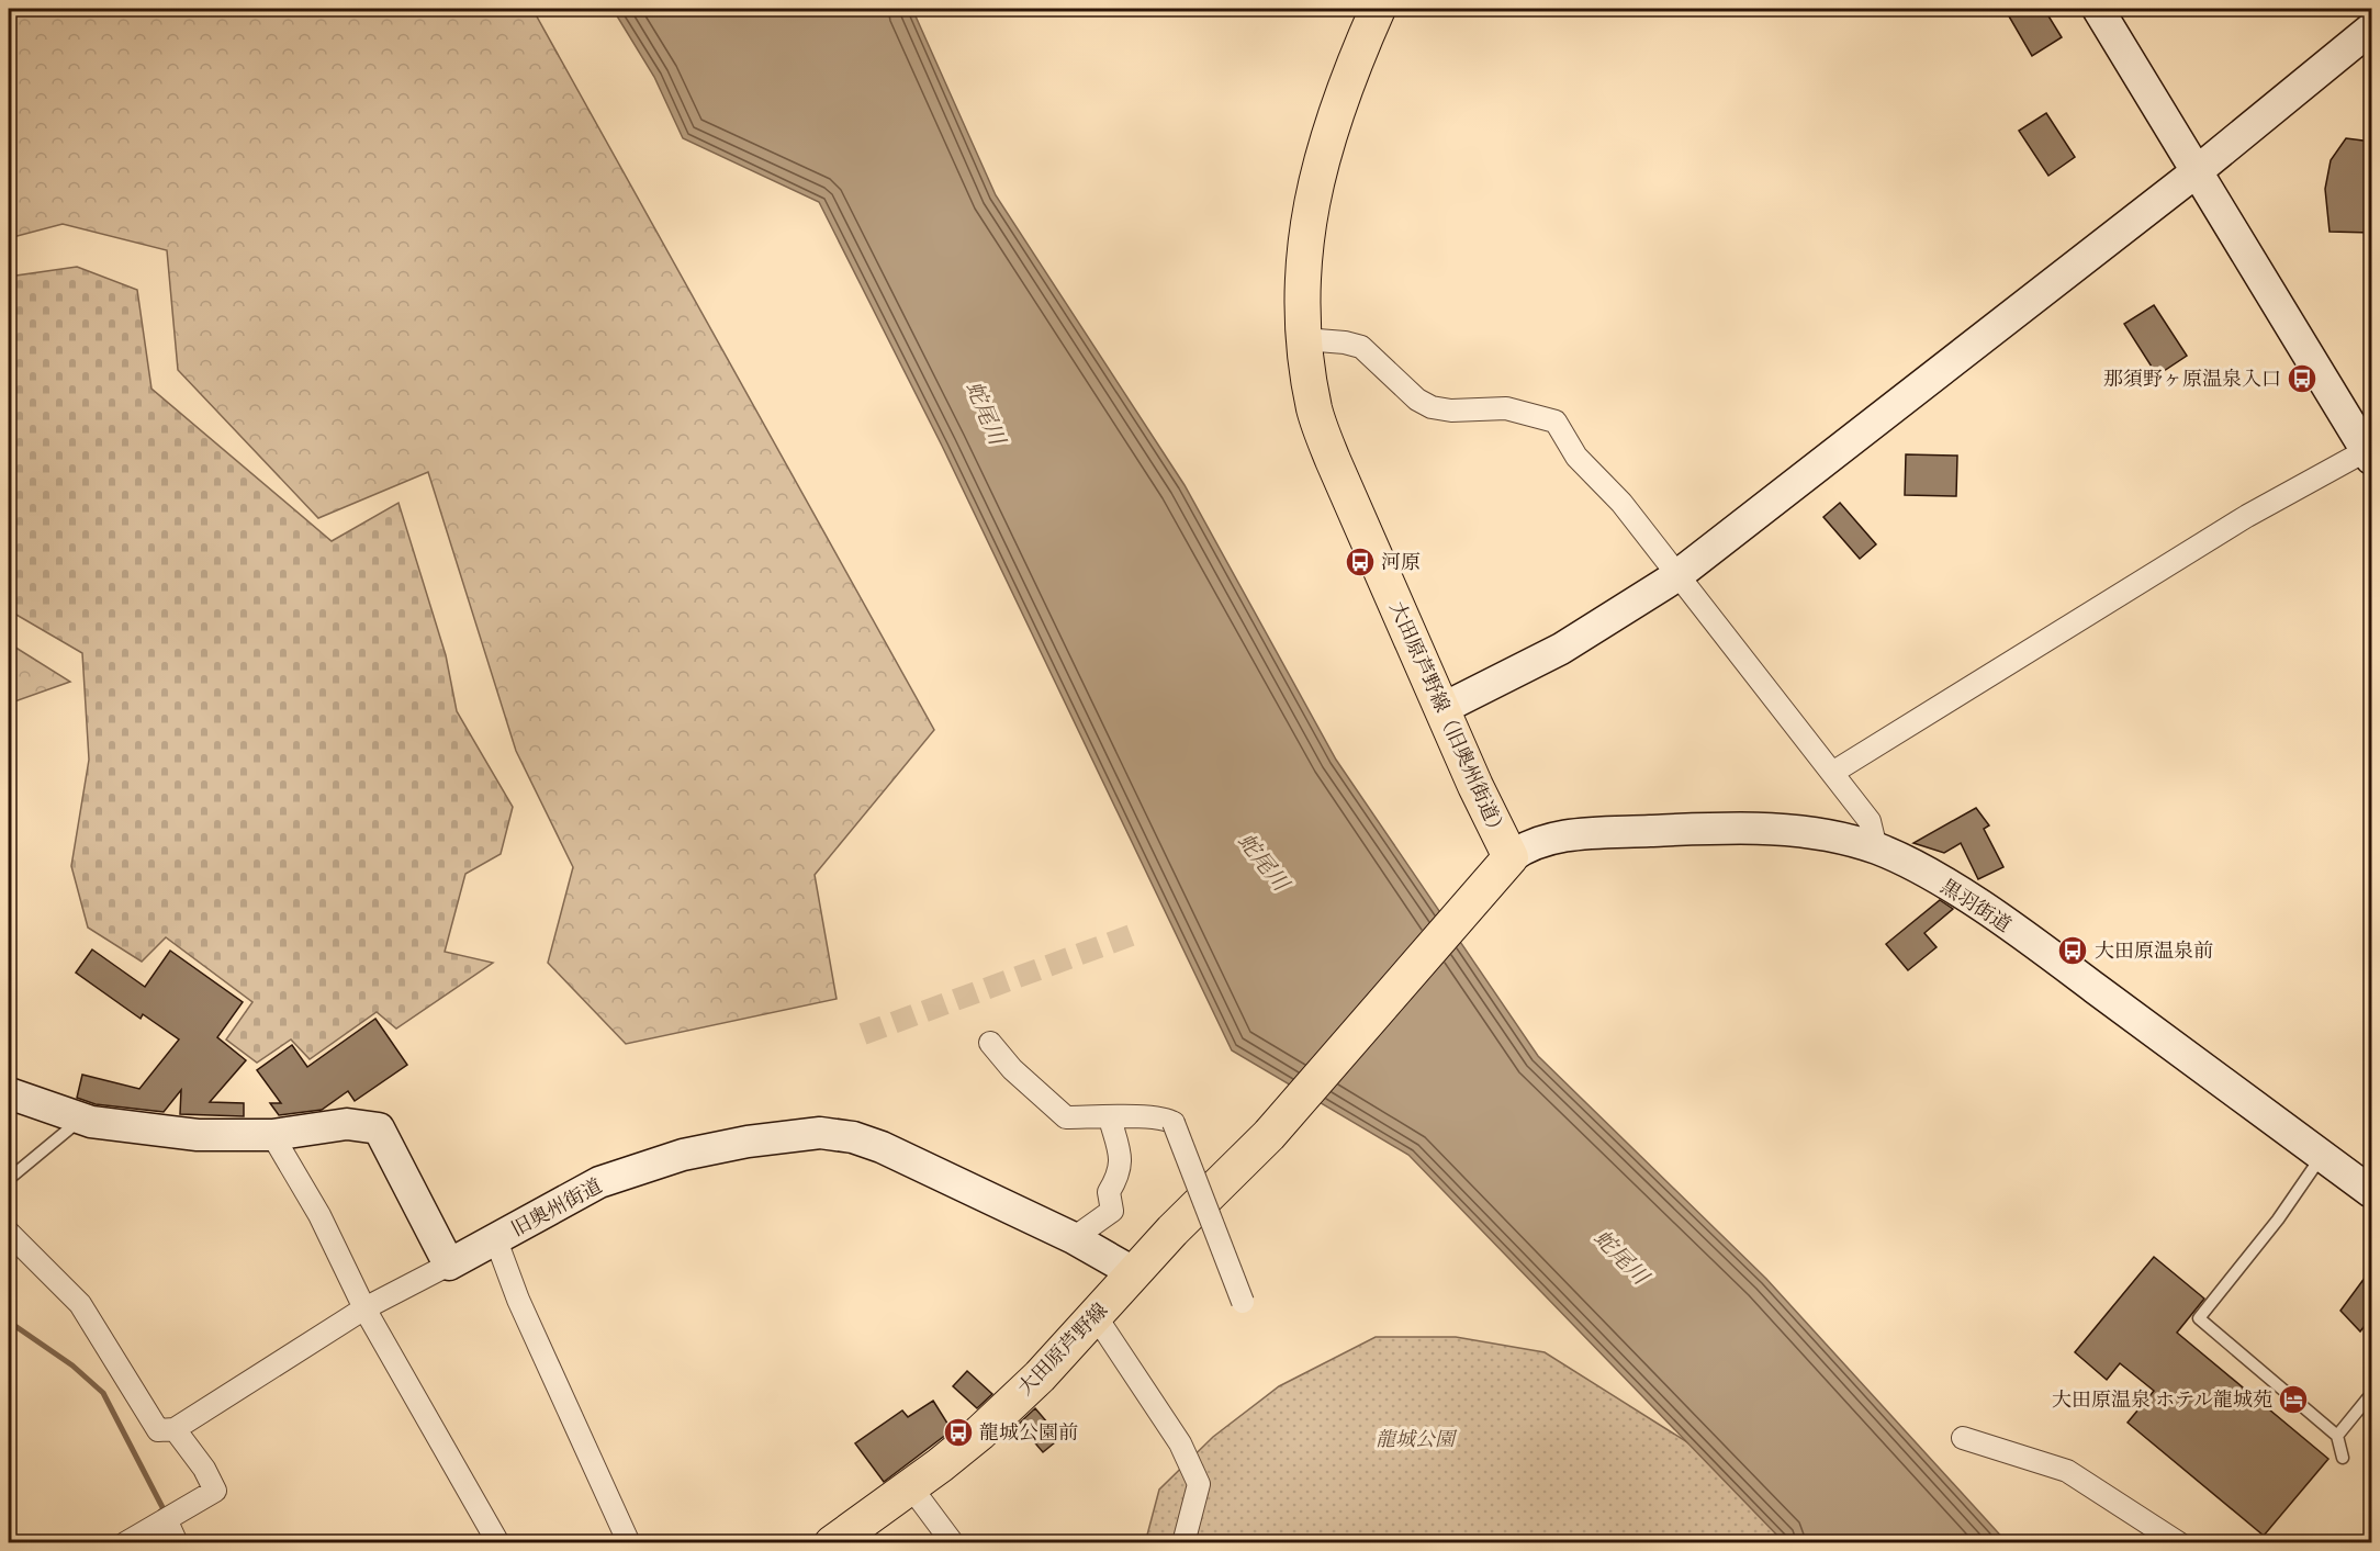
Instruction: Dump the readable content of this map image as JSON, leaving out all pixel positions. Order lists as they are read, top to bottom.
{
  "streets": {
    "main road": ["大田原芦野線（旧奥州街道）", "大田原芦野線"],
    "street": ["黒羽街道", "旧奥州街道"]
  },
  "crossings": [
    ["大田原芦野線（旧奥州街道）", "黒羽街道"],
    ["大田原芦野線（旧奥州街道）", "旧奥州街道"],
    ["大田原芦野線（旧奥州街道）", "大田原芦野線"],
    ["旧奥州街道", "大田原芦野線"]
  ],
  "water": ["蛇尾川"],
  "parks": ["龍城公園"],
  "places": {
    "bus stop": [
      "那須野ヶ原温泉入口",
      "河原",
      "大田原温泉前",
      "龍城公園前"
    ],
    "hotel": ["大田原温泉 ホテル龍城苑"]
  }
}
